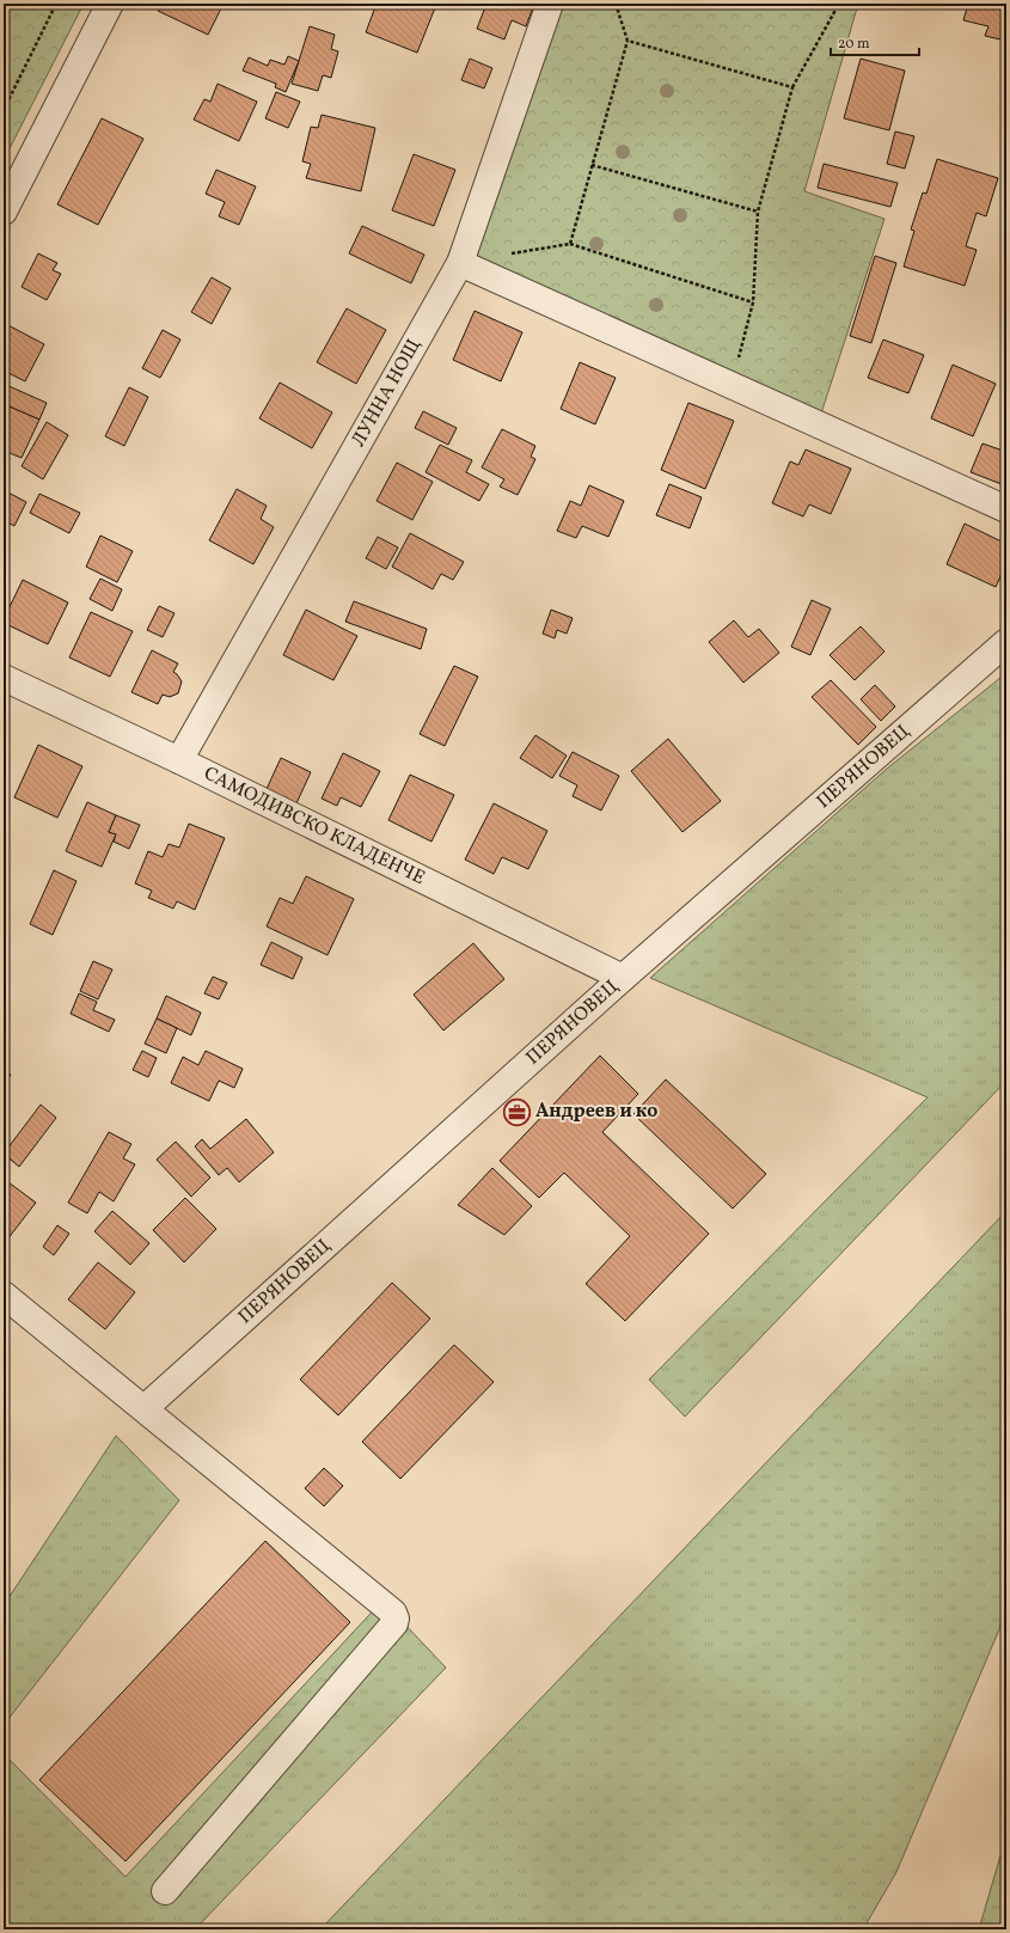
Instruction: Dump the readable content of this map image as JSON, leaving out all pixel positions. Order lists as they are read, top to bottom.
{
  "streets": {
    "street": ["ЛУННА НОЩ", "ПЕРЯНОВЕЦ", "САМОДИВСКО КЛАДЕНЧЕ"]
  },
  "crossings": [
    ["ЛУННА НОЩ", "САМОДИВСКО КЛАДЕНЧЕ"],
    ["ПЕРЯНОВЕЦ", "САМОДИВСКО КЛАДЕНЧЕ"]
  ],
  "places": {
    "office": ["Андреев и ко"]
  },
  "scale_bar": "20 m"
}
